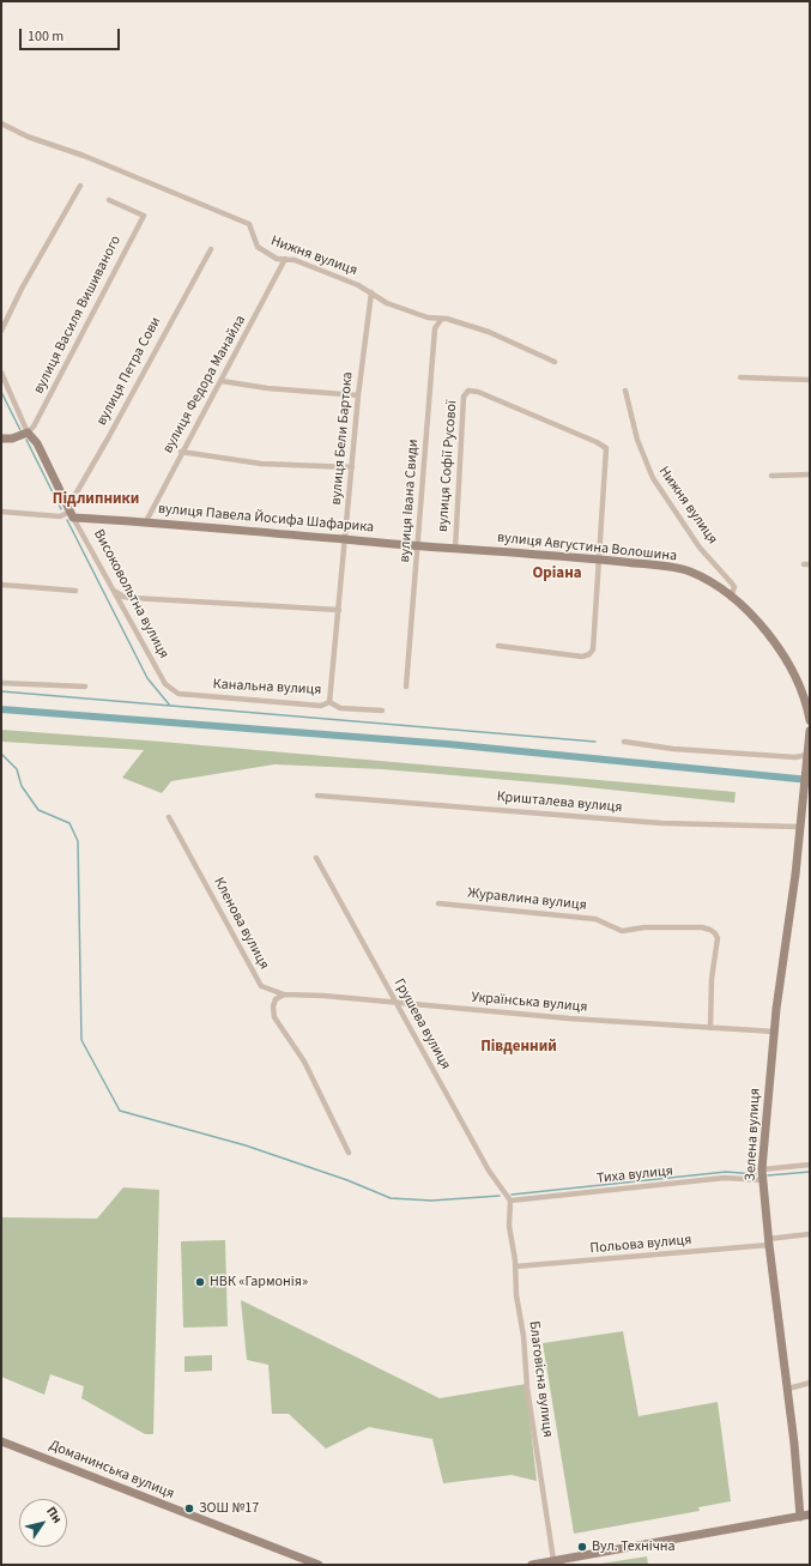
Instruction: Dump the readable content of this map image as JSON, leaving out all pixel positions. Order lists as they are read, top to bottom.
{
  "streets": {
    "street": [
      "Нижня вулиця",
      "вулиця Василя Вишиваного",
      "вулиця Петра Сови",
      "вулиця Федора Манайла",
      "вулиця Бели Бартока",
      "вулиця Софії Русової",
      "вулиця Івана Свиди",
      "вулиця Павела Йосифа Шафарика",
      "вулиця Августина Волошина",
      "Високовольтна вулиця",
      "Канальна вулиця",
      "Кришталева вулиця",
      "Журавлина вулиця",
      "Кленова вулиця",
      "Українська вулиця",
      "Грушева вулиця",
      "Зелена вулиця",
      "Тиха вулиця",
      "Польова вулиця",
      "Благовісна вулиця",
      "Доманинська вулиця"
    ]
  },
  "crossings": [
    ["Нижня вулиця", "вулиця Федора Манайла"],
    ["Нижня вулиця", "вулиця Бели Бартока"],
    ["Нижня вулиця", "вулиця Івана Свиди"],
    ["Нижня вулиця", "вулиця Августина Волошина"],
    ["вулиця Василя Вишиваного", "Високовольтна вулиця"],
    ["вулиця Петра Сови", "Високовольтна вулиця"],
    ["вулиця Федора Манайла", "вулиця Павела Йосифа Шафарика"],
    ["вулиця Бели Бартока", "вулиця Павела Йосифа Шафарика"],
    ["вулиця Бели Бартока", "Канальна вулиця"],
    ["вулиця Софії Русової", "вулиця Павела Йосифа Шафарика"],
    ["вулиця Софії Русової", "вулиця Августина Волошина"],
    ["вулиця Івана Свиди", "вулиця Павела Йосифа Шафарика"],
    ["вулиця Павела Йосифа Шафарика", "вулиця Августина Волошина"],
    ["вулиця Павела Йосифа Шафарика", "Високовольтна вулиця"],
    ["Високовольтна вулиця", "Канальна вулиця"],
    ["Кришталева вулиця", "Зелена вулиця"],
    ["Журавлина вулиця", "Українська вулиця"],
    ["Кленова вулиця", "Українська вулиця"],
    ["Українська вулиця", "Грушева вулиця"],
    ["Українська вулиця", "Зелена вулиця"],
    ["Грушева вулиця", "Тиха вулиця"],
    ["Грушева вулиця", "Благовісна вулиця"],
    ["Зелена вулиця", "Тиха вулиця"],
    ["Зелена вулиця", "Польова вулиця"],
    ["Тиха вулиця", "Благовісна вулиця"],
    ["Польова вулиця", "Благовісна вулиця"]
  ],
  "districts": ["Підлипники", "Оріана", "Південний"],
  "places": ["НВК «Гармонія»", "ЗОШ №17", "Вул. Технічна"],
  "scale_bar": "100 m",
  "north": "top right"
}
